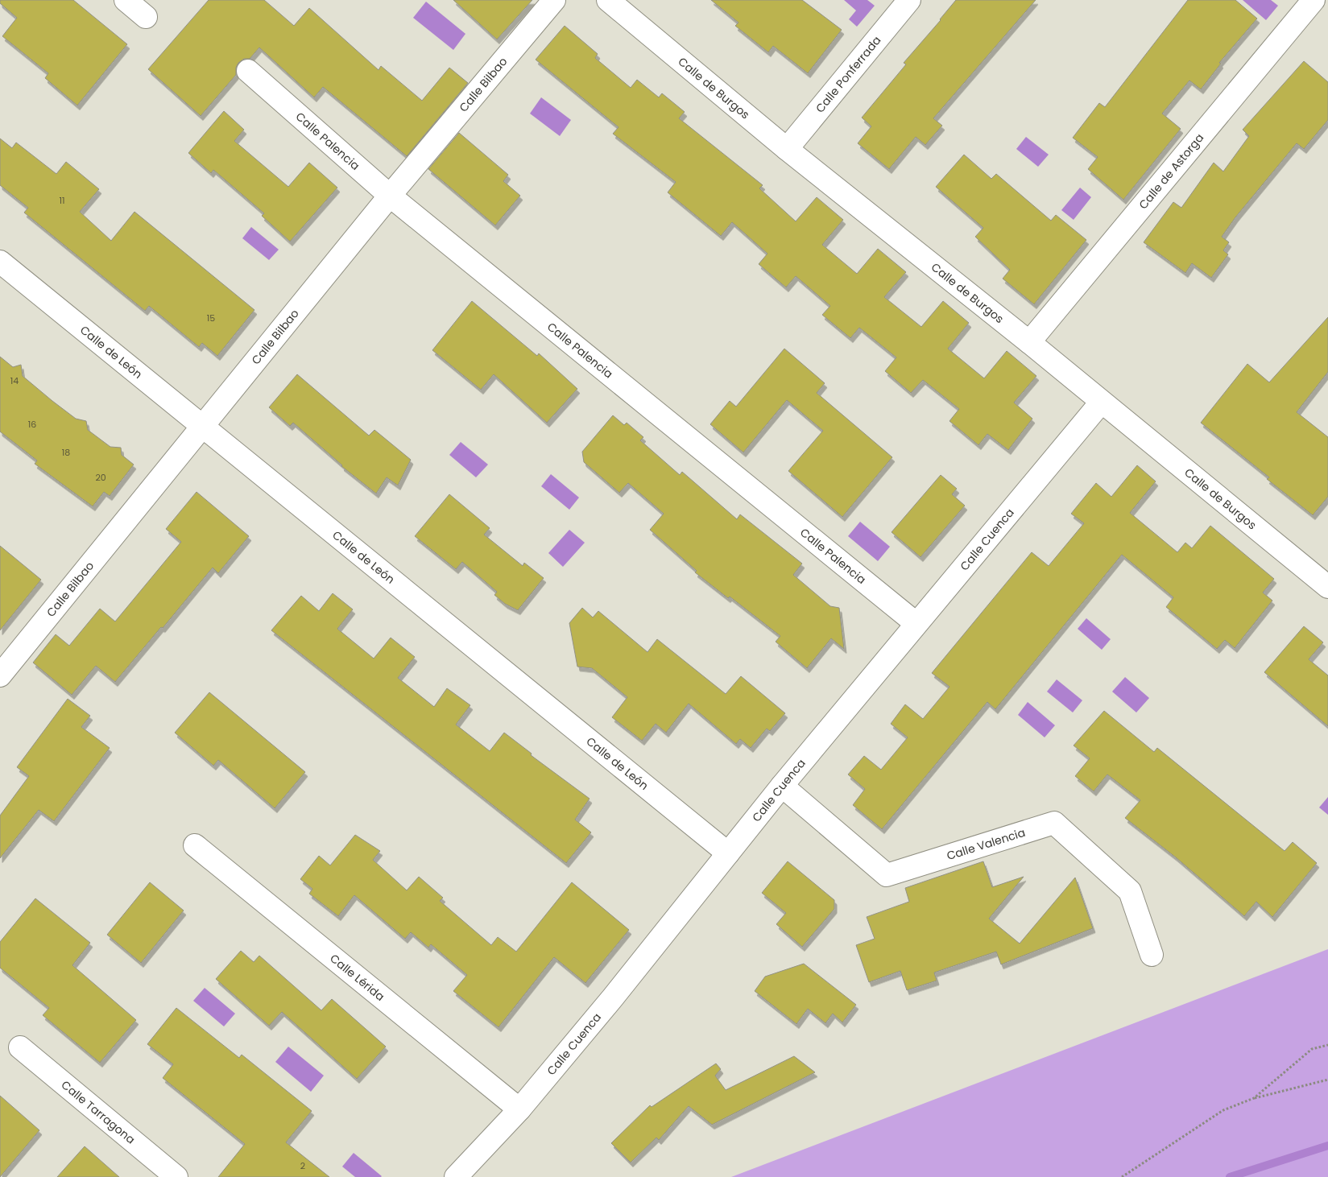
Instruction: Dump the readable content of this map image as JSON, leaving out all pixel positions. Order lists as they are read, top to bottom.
{
  "streets": {
    "street": [
      "Calle Ponferrada",
      "Calle Bilbao",
      "Calle de Burgos",
      "Calle Palencia",
      "Calle de Astorga",
      "Calle de León",
      "Calle Cuenca",
      "Calle Valencia",
      "Calle Lérida",
      "Calle Tarragona"
    ]
  },
  "crossings": [
    ["Calle Ponferrada", "Calle de Burgos"],
    ["Calle Bilbao", "Calle Palencia"],
    ["Calle Bilbao", "Calle de León"],
    ["Calle de Burgos", "Calle de Astorga"],
    ["Calle de Burgos", "Calle Cuenca"],
    ["Calle Palencia", "Calle Cuenca"],
    ["Calle de León", "Calle Cuenca"],
    ["Calle Cuenca", "Calle Valencia"],
    ["Calle Cuenca", "Calle Lérida"]
  ],
  "house_numbers": [
    "11",
    "15",
    "14",
    "16",
    "18",
    "20",
    "2"
  ]
}
